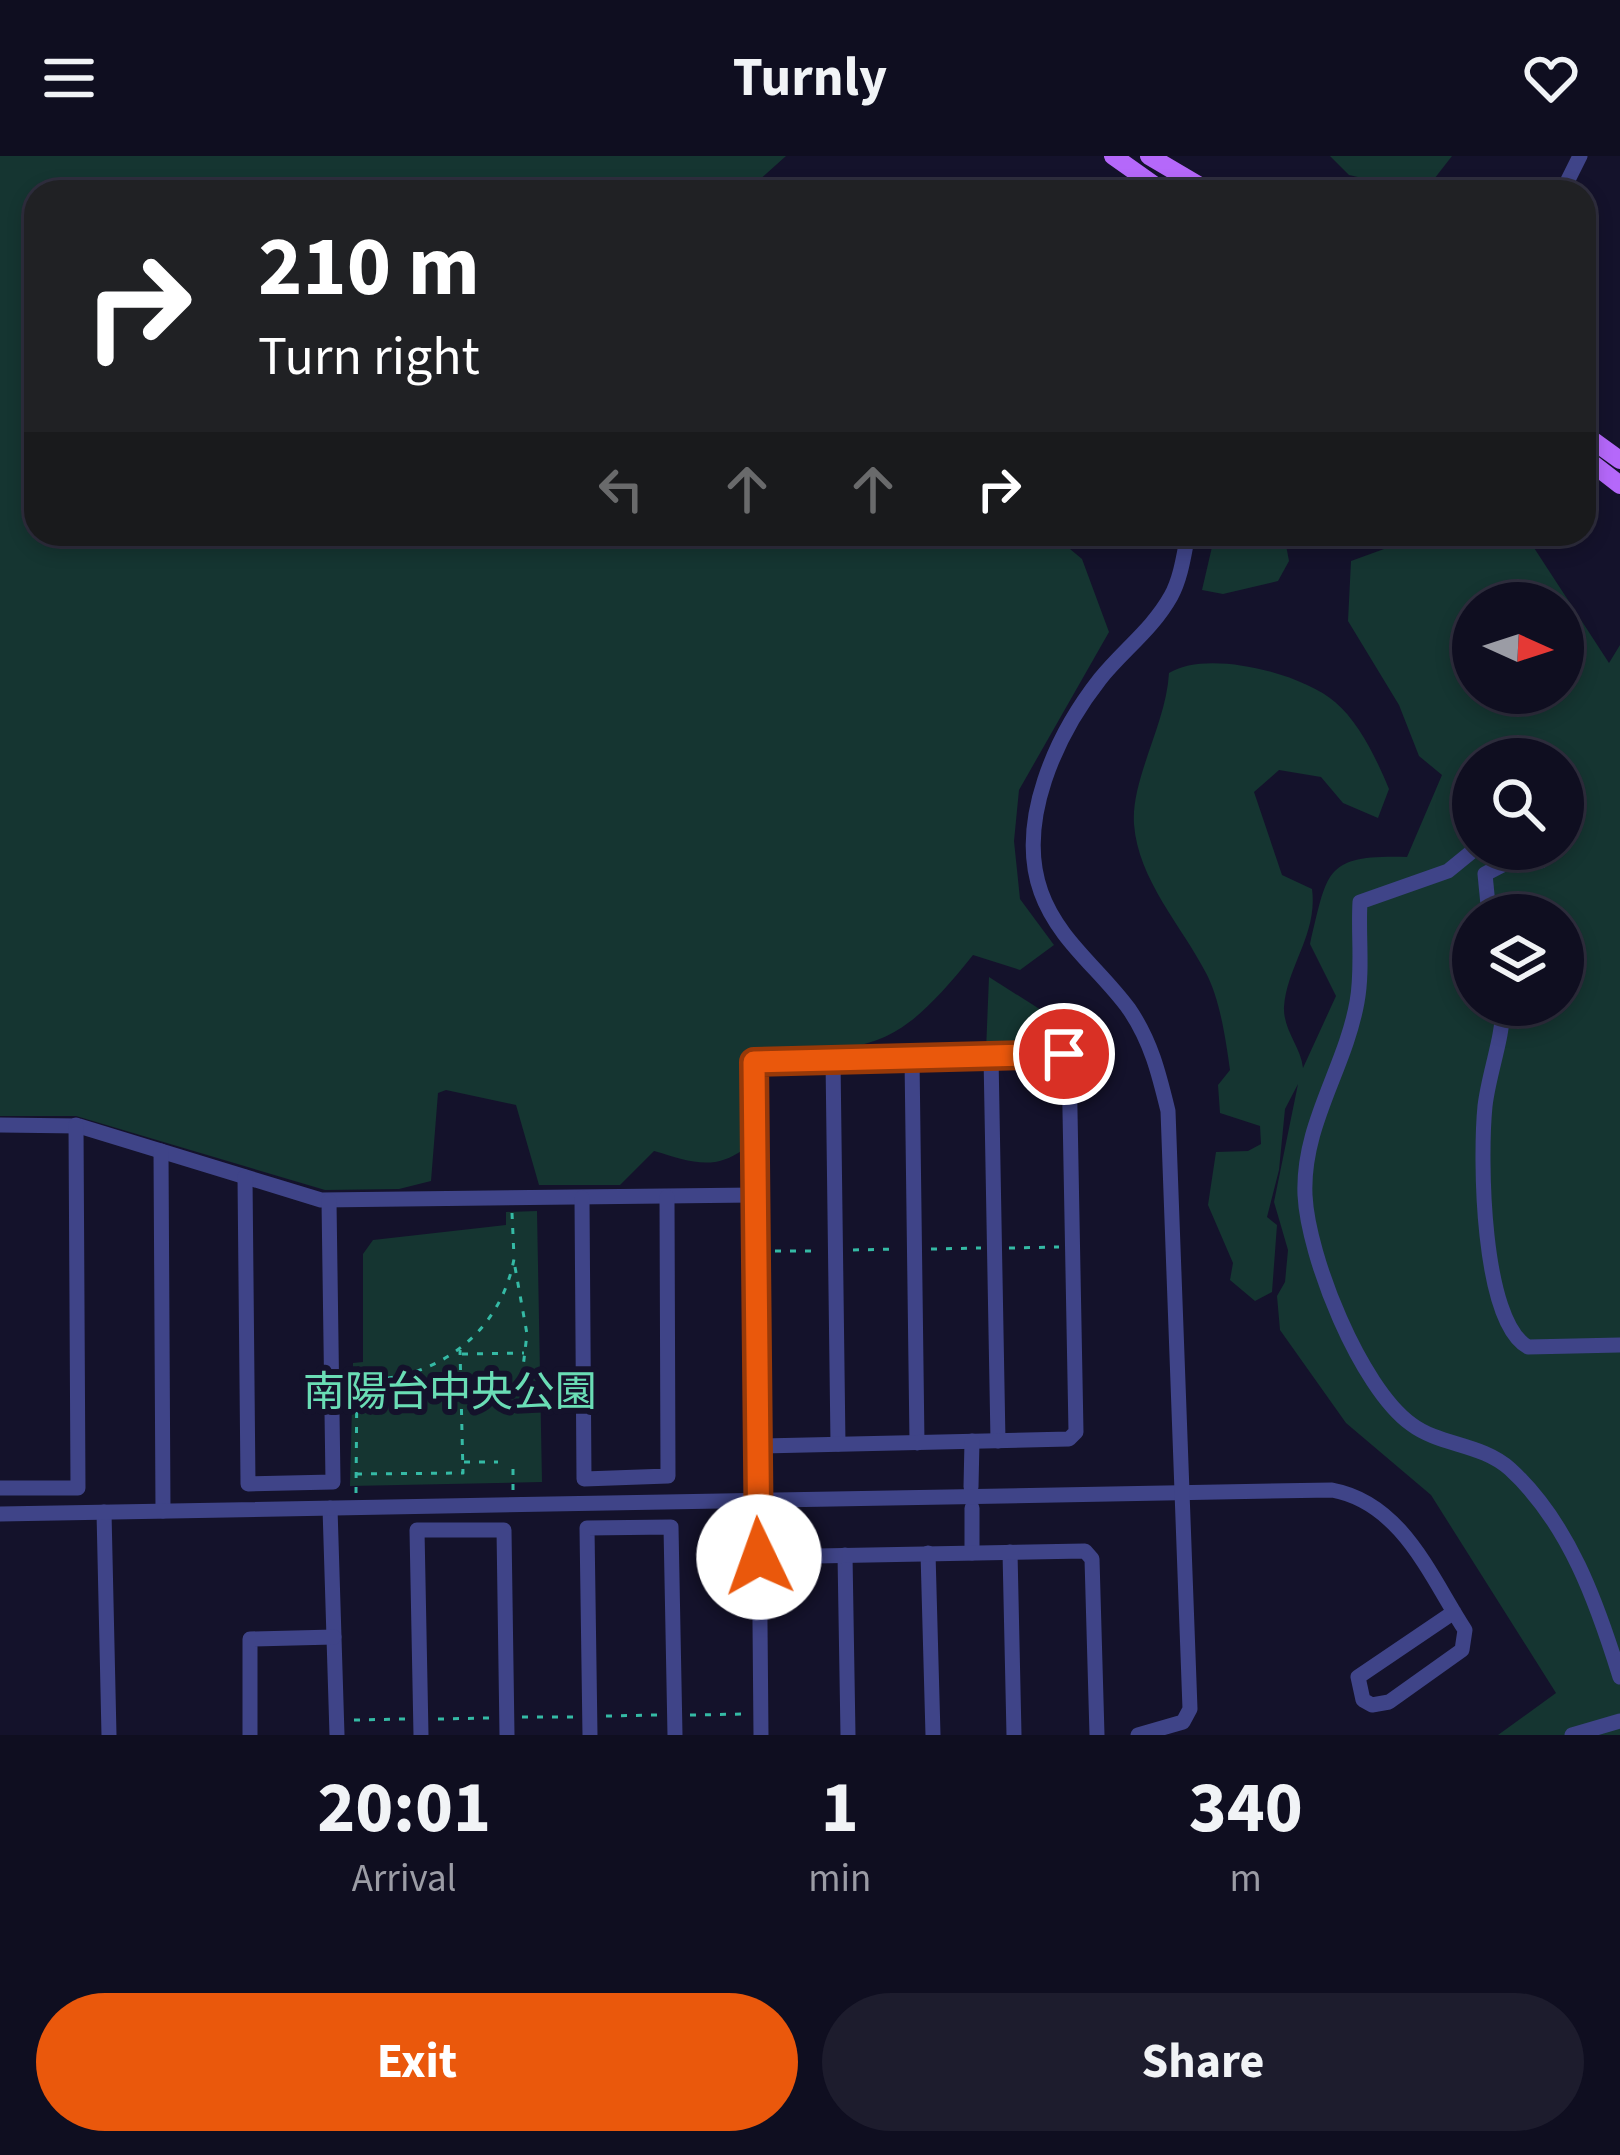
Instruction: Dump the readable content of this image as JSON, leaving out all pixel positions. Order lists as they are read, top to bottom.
{
  "parks": ["南陽台中央公園"],
  "north": "right",
  "page": {
    "header": "Turnly",
    "turn": ["210 m", "Turn right"],
    "eta": [
      "20:01",
      "Arrival",
      "1",
      "min",
      "340",
      "m"
    ],
    "buttons": ["Exit", "Share"]
  }
}
